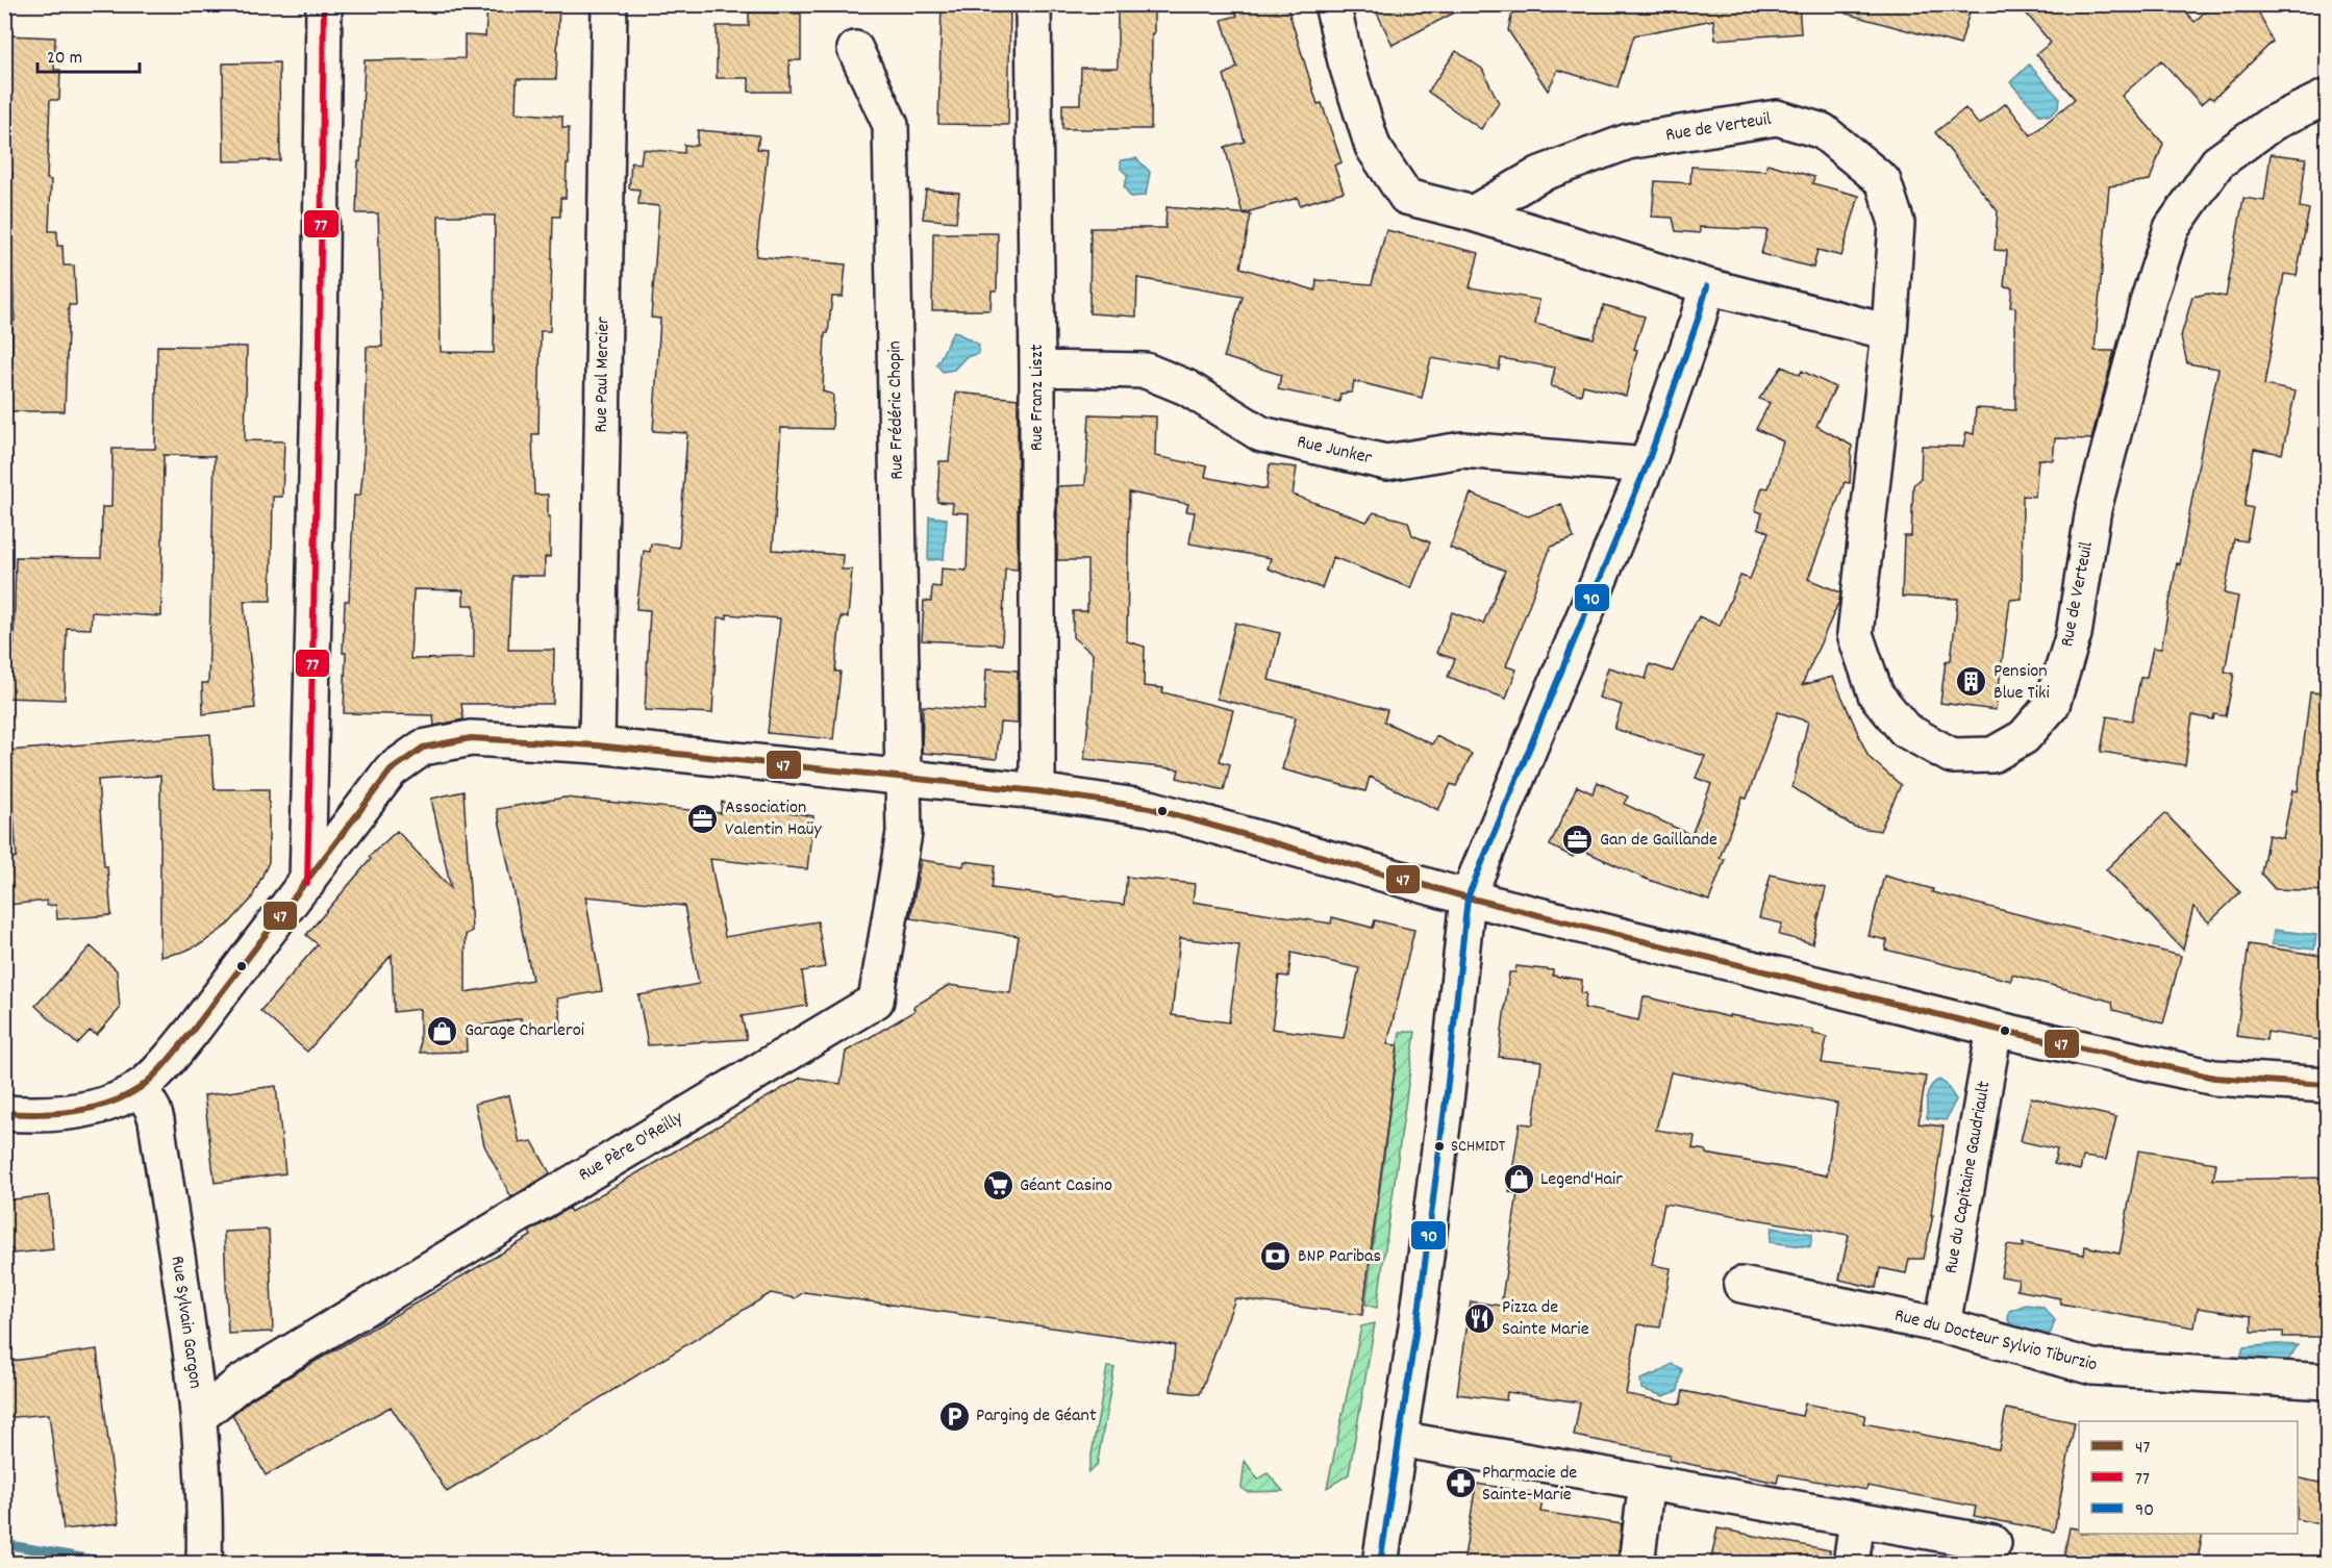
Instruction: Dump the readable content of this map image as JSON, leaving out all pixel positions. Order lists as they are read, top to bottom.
{
  "streets": {
    "street": [
      "Rue de Verteuil",
      "Rue Paul Mercier",
      "Rue Franz Liszt",
      "Rue Frédéric Chopin",
      "Rue Junker",
      "Rue Père O'Reilly",
      "Rue du Capitaine Gaudriault",
      "Rue Sylvain Gargon",
      "Rue du Docteur Sylvio Tiburzio"
    ]
  },
  "crossings": [
    ["Rue Franz Liszt", "Rue Junker"],
    ["Rue Frédéric Chopin", "Rue Père O'Reilly"],
    ["Rue Père O'Reilly", "Rue Sylvain Gargon"],
    ["Rue du Capitaine Gaudriault", "Rue du Docteur Sylvio Tiburzio"]
  ],
  "places": {
    "building": ["Pension Blue Tiki"],
    "office": ["Association Valentin Haüy", "Gan de Gaillande"],
    "shop": ["Garage Charleroi", "Legend'Hair"],
    "other": ["SCHMIDT"],
    "supermarket": ["Géant Casino"],
    "bank": ["BNP Paribas"],
    "restaurant": ["Pizza de Sainte Marie"],
    "parking": ["Parging de Géant"],
    "pharmacy": ["Pharmacie de Sainte-Marie"]
  },
  "lines": ["transit line 77", "transit line 90", "transit line 47"],
  "legend": ["47", "77", "90"],
  "scale_bar": "20 m"
}
